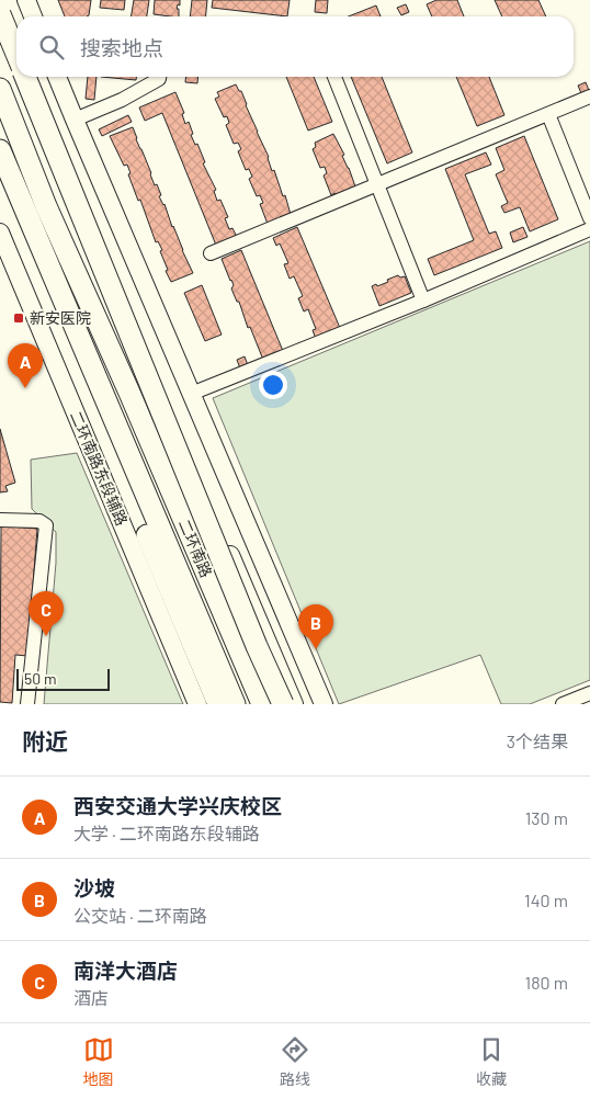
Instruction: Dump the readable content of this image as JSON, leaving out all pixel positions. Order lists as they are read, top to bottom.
{
  "streets": {
    "highway": ["二环南路"],
    "main road": ["二环南路东段辅路"]
  },
  "places": {
    "transit": ["新安医院"]
  },
  "scale_bar": "50 m",
  "page": {
    "search": "搜索地点",
    "pins": ["A", "C", "B"],
    "scale": "50 m",
    "heading": ["附近", "3个结果"],
    "list": [
      {
        "mark": "A",
        "name": "西安交通大学兴庆校区",
        "note": "大学 · 二环南路东段辅路",
        "value": "130 m"
      },
      {
        "mark": "B",
        "name": "沙坡",
        "note": "公交站 · 二环南路",
        "value": "140 m"
      },
      {
        "mark": "C",
        "name": "南洋大酒店",
        "note": "酒店",
        "value": "180 m"
      }
    ],
    "nav": ["地图", "路线", "收藏"]
  }
}
